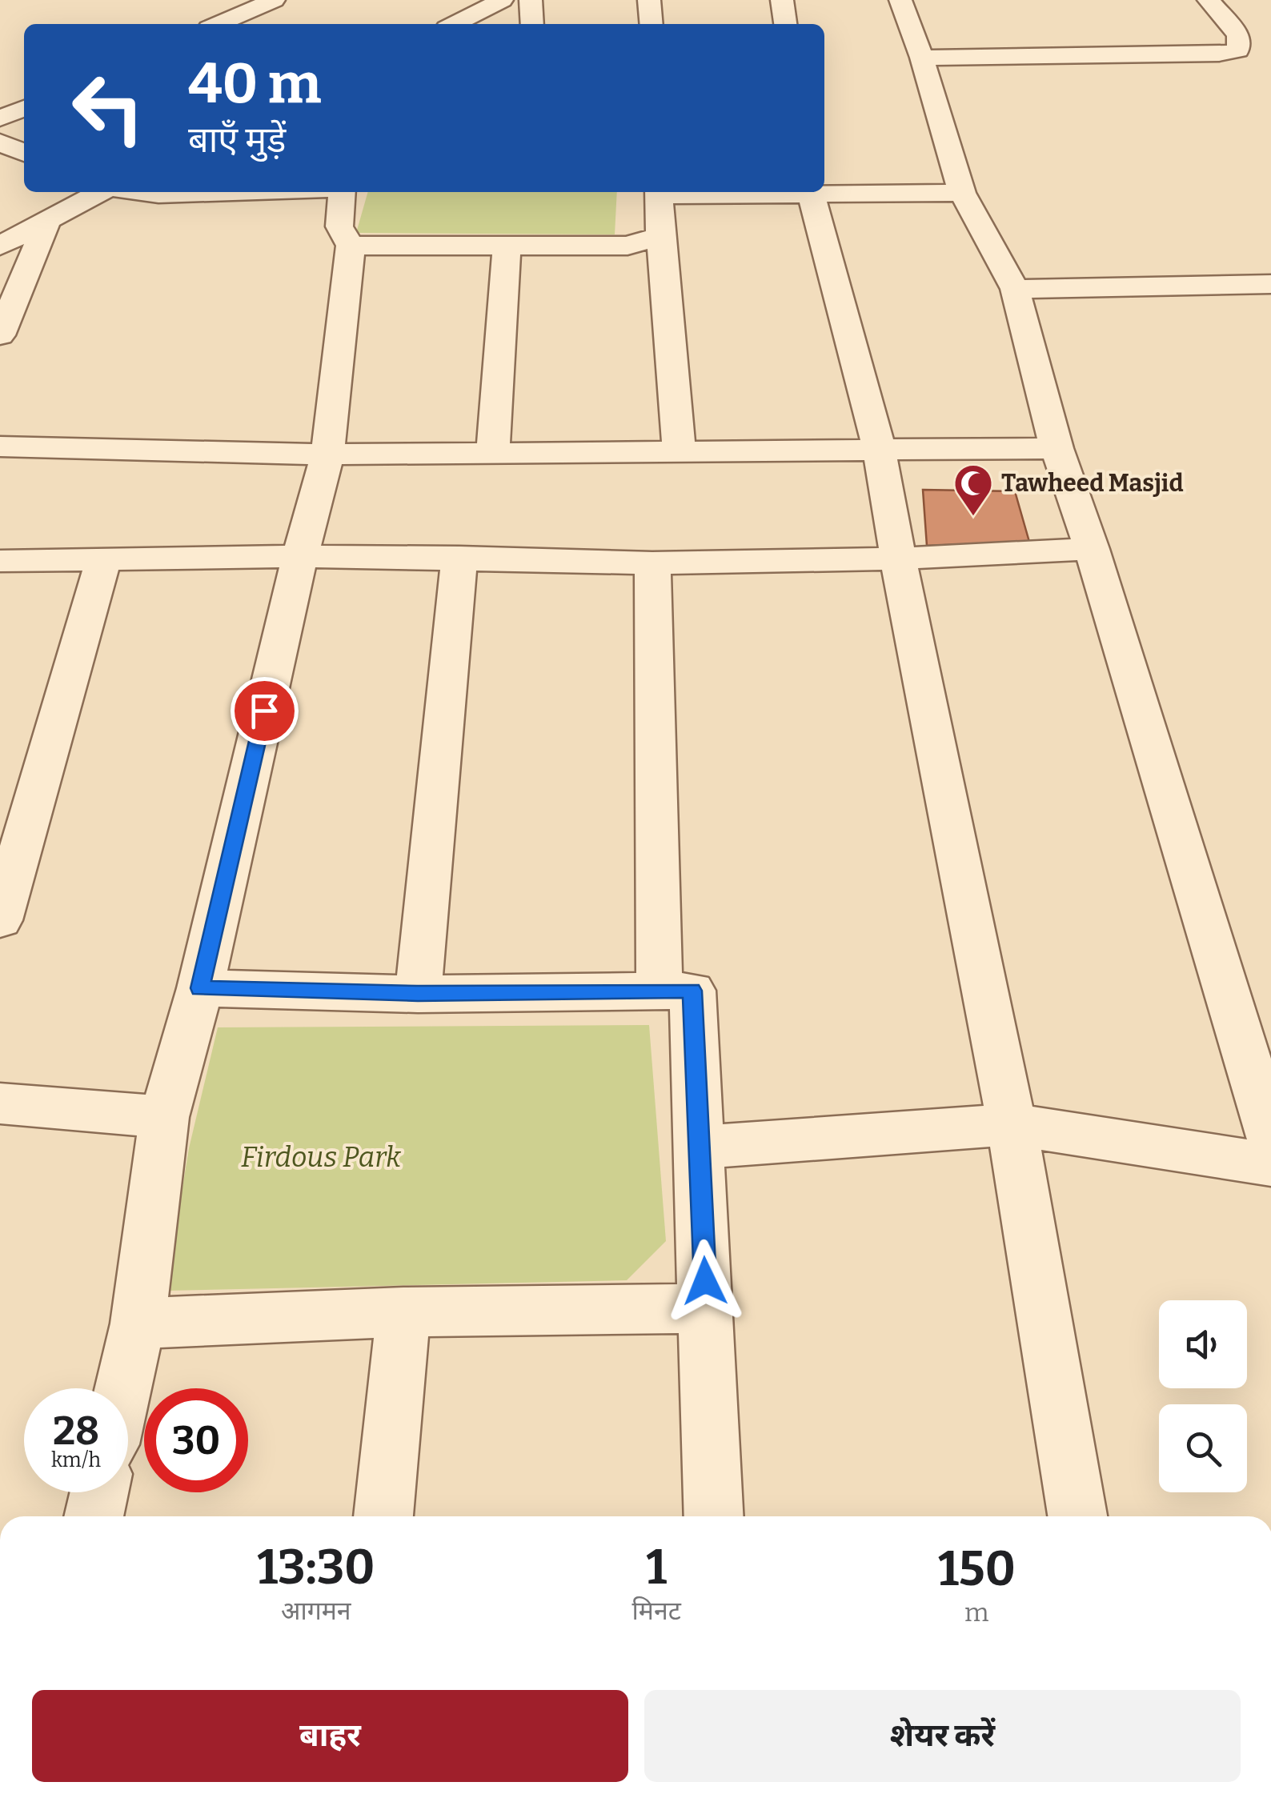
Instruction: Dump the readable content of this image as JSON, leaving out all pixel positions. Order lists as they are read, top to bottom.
{
  "parks": ["Firdous Park"],
  "places": {
    "mosque": ["Tawheed Masjid"]
  },
  "page": {
    "turn": ["40 m", "बाएँ मुड़ें"],
    "speed": "28 km/h",
    "limit": "30",
    "eta": [
      "13:30",
      "आगमन",
      "1",
      "मिनट",
      "150",
      "m"
    ],
    "buttons": ["बाहर", "शेयर करें"]
  }
}
